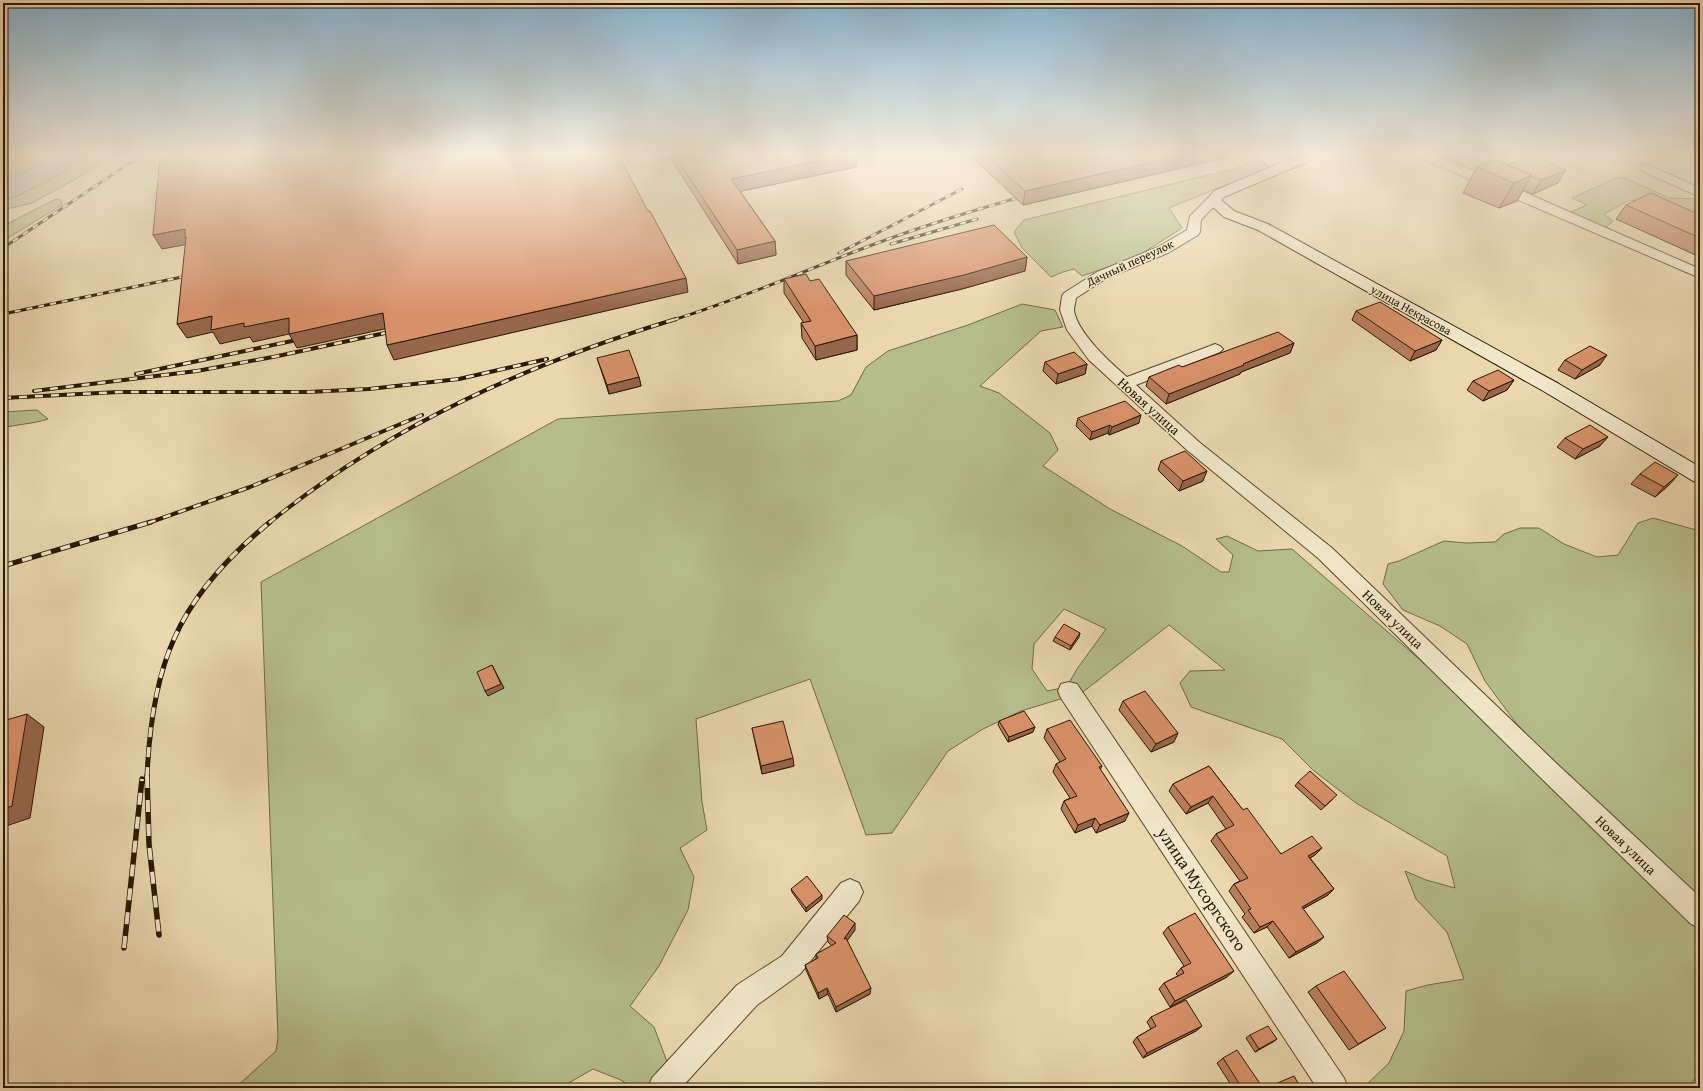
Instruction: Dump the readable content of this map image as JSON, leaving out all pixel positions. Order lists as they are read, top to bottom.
{
  "streets": {
    "main road": ["улица Некрасова"],
    "street": ["Дачный переулок", "Новая улица", "улица Мусоргского"]
  },
  "crossings": [
    ["Дачный переулок", "Новая улица"]
  ]
}
